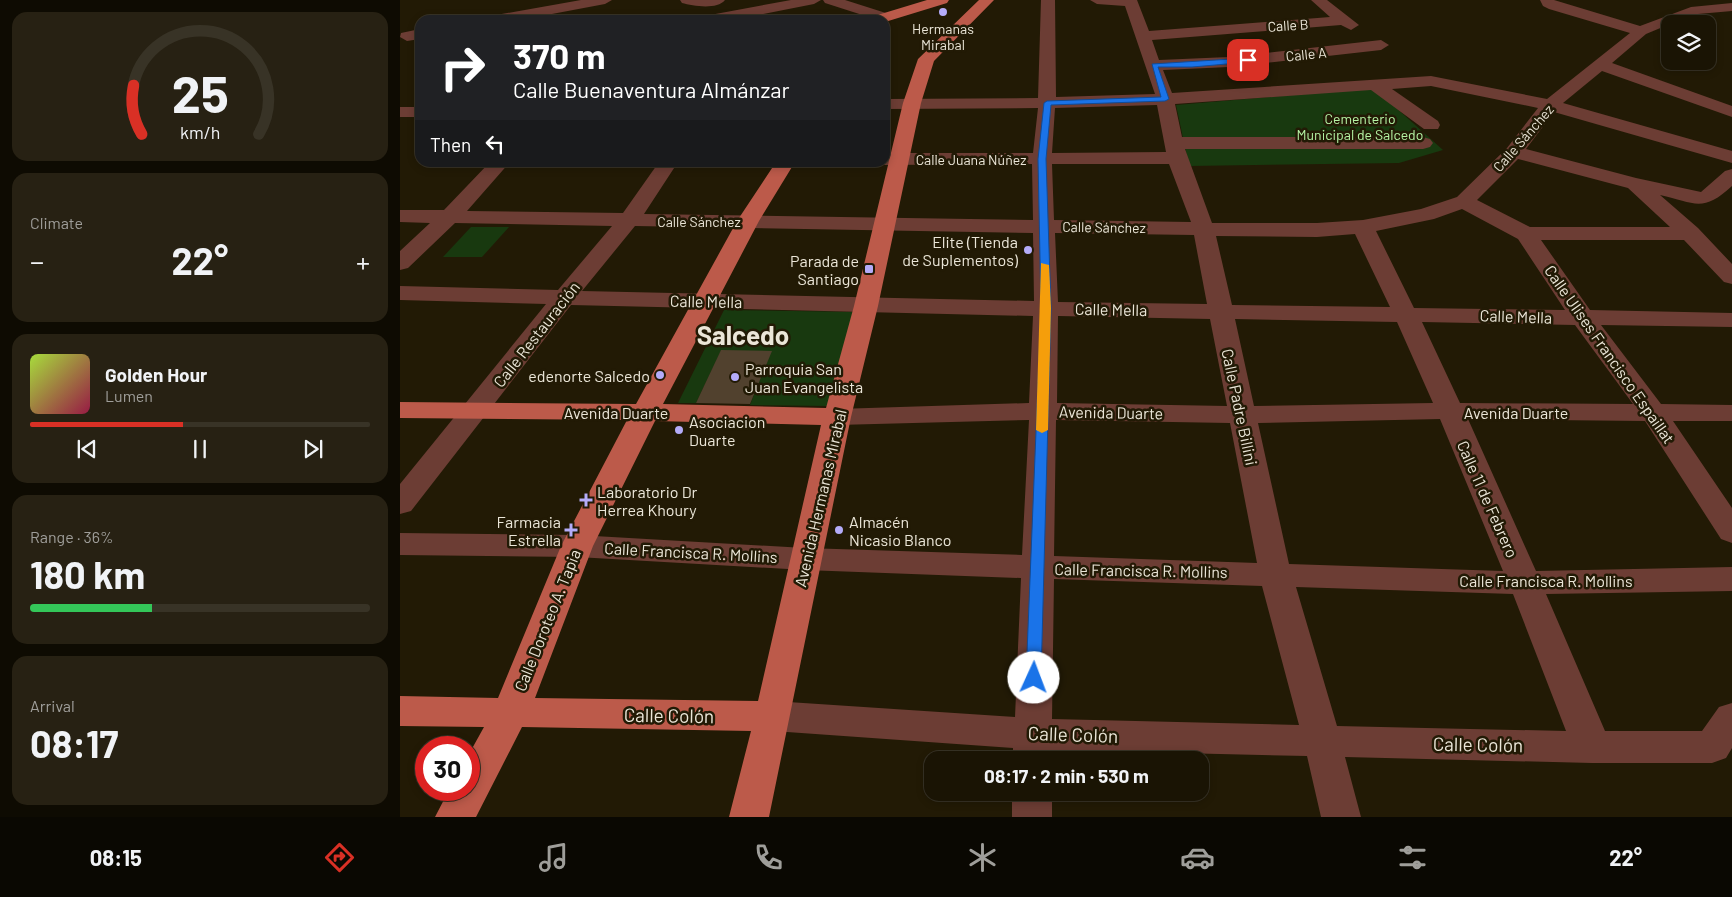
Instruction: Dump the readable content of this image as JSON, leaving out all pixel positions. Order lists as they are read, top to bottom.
{
  "streets": {
    "main road": [
      "Avenida Duarte",
      "Avenida Hermanas Mirabal",
      "Calle Doroteo A. Tapia",
      "Calle Colón"
    ],
    "street": [
      "Calle B",
      "Calle A",
      "Calle Sánchez",
      "Calle Juana Núñez",
      "Calle Mella",
      "Calle Restauración",
      "Calle Ulises Francisco Espaillat",
      "Calle Padre Billini",
      "Calle 11 de Febrero",
      "Calle Francisca R. Mollins"
    ]
  },
  "crossings": [
    ["Calle B", "Calle A"],
    ["Calle B", "Calle Padre Billini"],
    ["Calle A", "Calle Padre Billini"],
    ["Calle Sánchez", "Calle Restauración"],
    ["Calle Sánchez", "Calle Ulises Francisco Espaillat"],
    ["Calle Sánchez", "Calle Padre Billini"],
    ["Calle Sánchez", "Avenida Hermanas Mirabal"],
    ["Calle Sánchez", "Calle 11 de Febrero"],
    ["Calle Sánchez", "Calle Doroteo A. Tapia"],
    ["Calle Juana Núñez", "Calle Padre Billini"],
    ["Calle Juana Núñez", "Avenida Hermanas Mirabal"],
    ["Calle Mella", "Calle Restauración"],
    ["Calle Mella", "Calle Ulises Francisco Espaillat"],
    ["Calle Mella", "Calle Padre Billini"],
    ["Calle Mella", "Avenida Hermanas Mirabal"],
    ["Calle Mella", "Calle 11 de Febrero"],
    ["Calle Mella", "Calle Doroteo A. Tapia"],
    ["Calle Restauración", "Avenida Duarte"],
    ["Calle Ulises Francisco Espaillat", "Avenida Duarte"],
    ["Calle Padre Billini", "Avenida Duarte"],
    ["Calle Padre Billini", "Calle Francisca R. Mollins"],
    ["Calle Padre Billini", "Calle Colón"],
    ["Avenida Duarte", "Avenida Hermanas Mirabal"],
    ["Avenida Duarte", "Calle 11 de Febrero"],
    ["Avenida Duarte", "Calle Doroteo A. Tapia"],
    ["Avenida Hermanas Mirabal", "Calle Francisca R. Mollins"],
    ["Avenida Hermanas Mirabal", "Calle Colón"],
    ["Calle 11 de Febrero", "Calle Francisca R. Mollins"],
    ["Calle 11 de Febrero", "Calle Colón"],
    ["Calle Francisca R. Mollins", "Calle Doroteo A. Tapia"],
    ["Calle Doroteo A. Tapia", "Calle Colón"]
  ],
  "districts": ["Salcedo"],
  "parks": ["Cementerio Municipal de Salcedo"],
  "places": {
    "other": [
      "Hermanas Mirabal",
      "Elite (Tienda de Suplementos)",
      "edenorte Salcedo",
      "Parroquia San Juan Evangelista",
      "Asociacion Duarte",
      "Almacén Nicasio Blanco"
    ],
    "transit": ["Parada de Santiago"],
    "health": ["Laboratorio Dr Herrea Khoury", "Farmacia Estrella"]
  },
  "page": {
    "turn": ["370 m", "Calle Buenaventura Almánzar"],
    "then": "Then",
    "tile": [
      "Climate",
      ["Range · 36%", "180 km"],
      ["Arrival", "08:17"]
    ],
    "heat": ["−", "22°", "+"],
    "song": ["Golden Hour", "Lumen"],
    "limit": "30",
    "trip": "08:17 · 2 min · 530 m",
    "tabs": ["08:15", "22°"],
    "gauge": ["25", "km/h"]
  }
}
